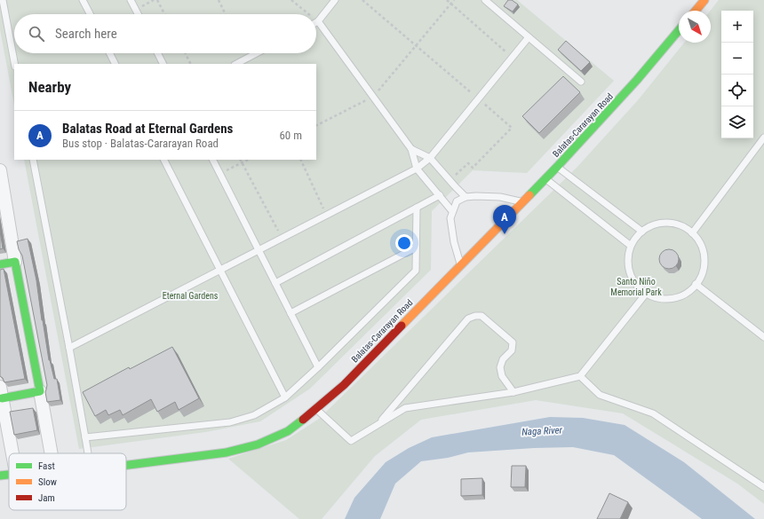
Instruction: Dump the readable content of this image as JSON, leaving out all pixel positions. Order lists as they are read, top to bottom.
{
  "streets": {
    "main road": ["Balatas-Cararayan Road"]
  },
  "water": ["Naga River"],
  "parks": ["Santo Niño Memorial Park", "Eternal Gardens"],
  "legend": ["Fast", "Slow", "Jam"],
  "north": "bottom right",
  "page": {
    "map_buttons": ["+", "−"],
    "search": "Search here",
    "heading": "Nearby",
    "list": [
      {
        "mark": "A",
        "name": "Balatas Road at Eternal Gardens",
        "note": "Bus stop · Balatas-Cararayan Road",
        "value": "60 m"
      }
    ],
    "pins": "A"
  }
}
